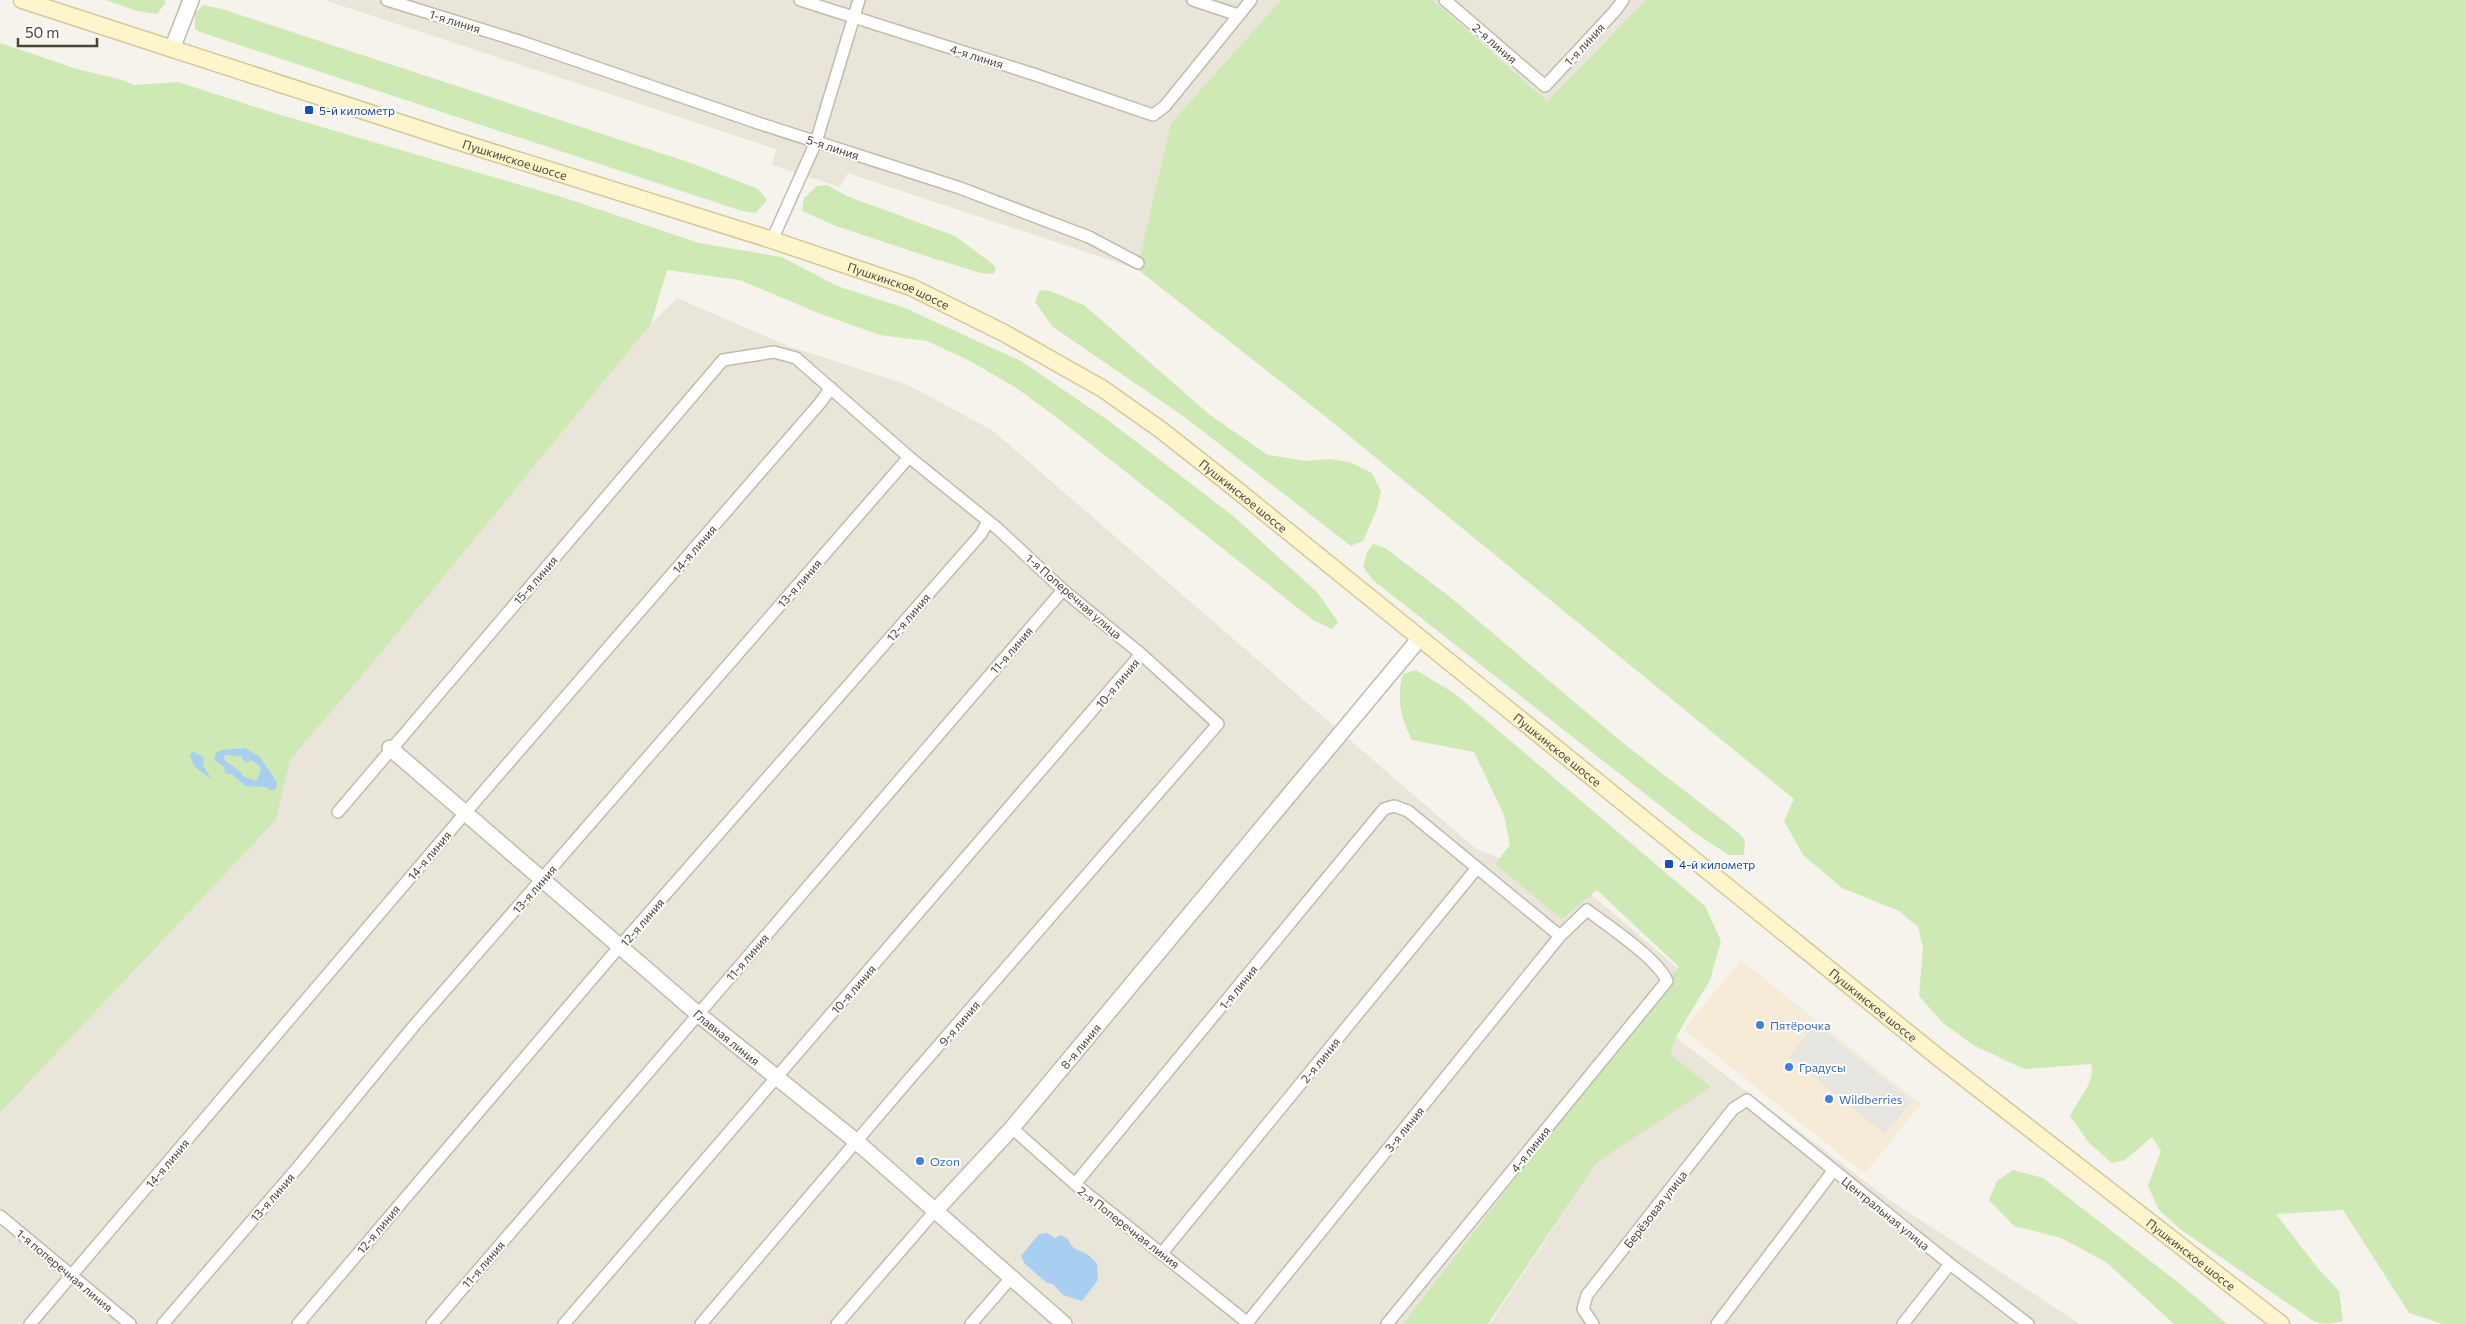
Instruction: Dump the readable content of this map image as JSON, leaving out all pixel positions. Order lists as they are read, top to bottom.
{
  "streets": {
    "main road": ["Пушкинское шоссе"],
    "street": [
      "1-я линия",
      "2-я линия",
      "4-я линия",
      "5-я линия",
      "14-я линия",
      "15-я линия",
      "13-я линия",
      "1-я Поперечная улица",
      "12-я линия",
      "11-я линия",
      "10-я линия",
      "9-я линия",
      "Главная линия",
      "8-я линия",
      "3-я линия",
      "Берёзовая улица",
      "Центральная улица",
      "2-я Поперечная линия",
      "1-я поперечная линия"
    ]
  },
  "crossings": [
    ["1-я линия", "2-я линия"],
    ["1-я линия", "5-я линия"],
    ["1-я линия", "2-я Поперечная линия"],
    ["2-я линия", "2-я Поперечная линия"],
    ["4-я линия", "3-я линия"],
    ["Пушкинское шоссе", "8-я линия"],
    ["14-я линия", "1-я Поперечная улица"],
    ["14-я линия", "Главная линия"],
    ["14-я линия", "1-я поперечная линия"],
    ["15-я линия", "1-я Поперечная улица"],
    ["15-я линия", "Главная линия"],
    ["13-я линия", "1-я Поперечная улица"],
    ["13-я линия", "Главная линия"],
    ["1-я Поперечная улица", "12-я линия"],
    ["1-я Поперечная улица", "11-я линия"],
    ["1-я Поперечная улица", "10-я линия"],
    ["1-я Поперечная улица", "9-я линия"],
    ["12-я линия", "Главная линия"],
    ["11-я линия", "Главная линия"],
    ["10-я линия", "Главная линия"],
    ["9-я линия", "Главная линия"],
    ["Главная линия", "8-я линия"],
    ["8-я линия", "2-я Поперечная линия"],
    ["3-я линия", "2-я Поперечная линия"],
    ["Берёзовая улица", "Центральная улица"]
  ],
  "places": {
    "transit": ["5-й километр", "4-й километр"],
    "other": [
      "Пятёрочка",
      "Градусы",
      "Wildberries",
      "Ozon"
    ]
  },
  "scale_bar": "50 m"
}
